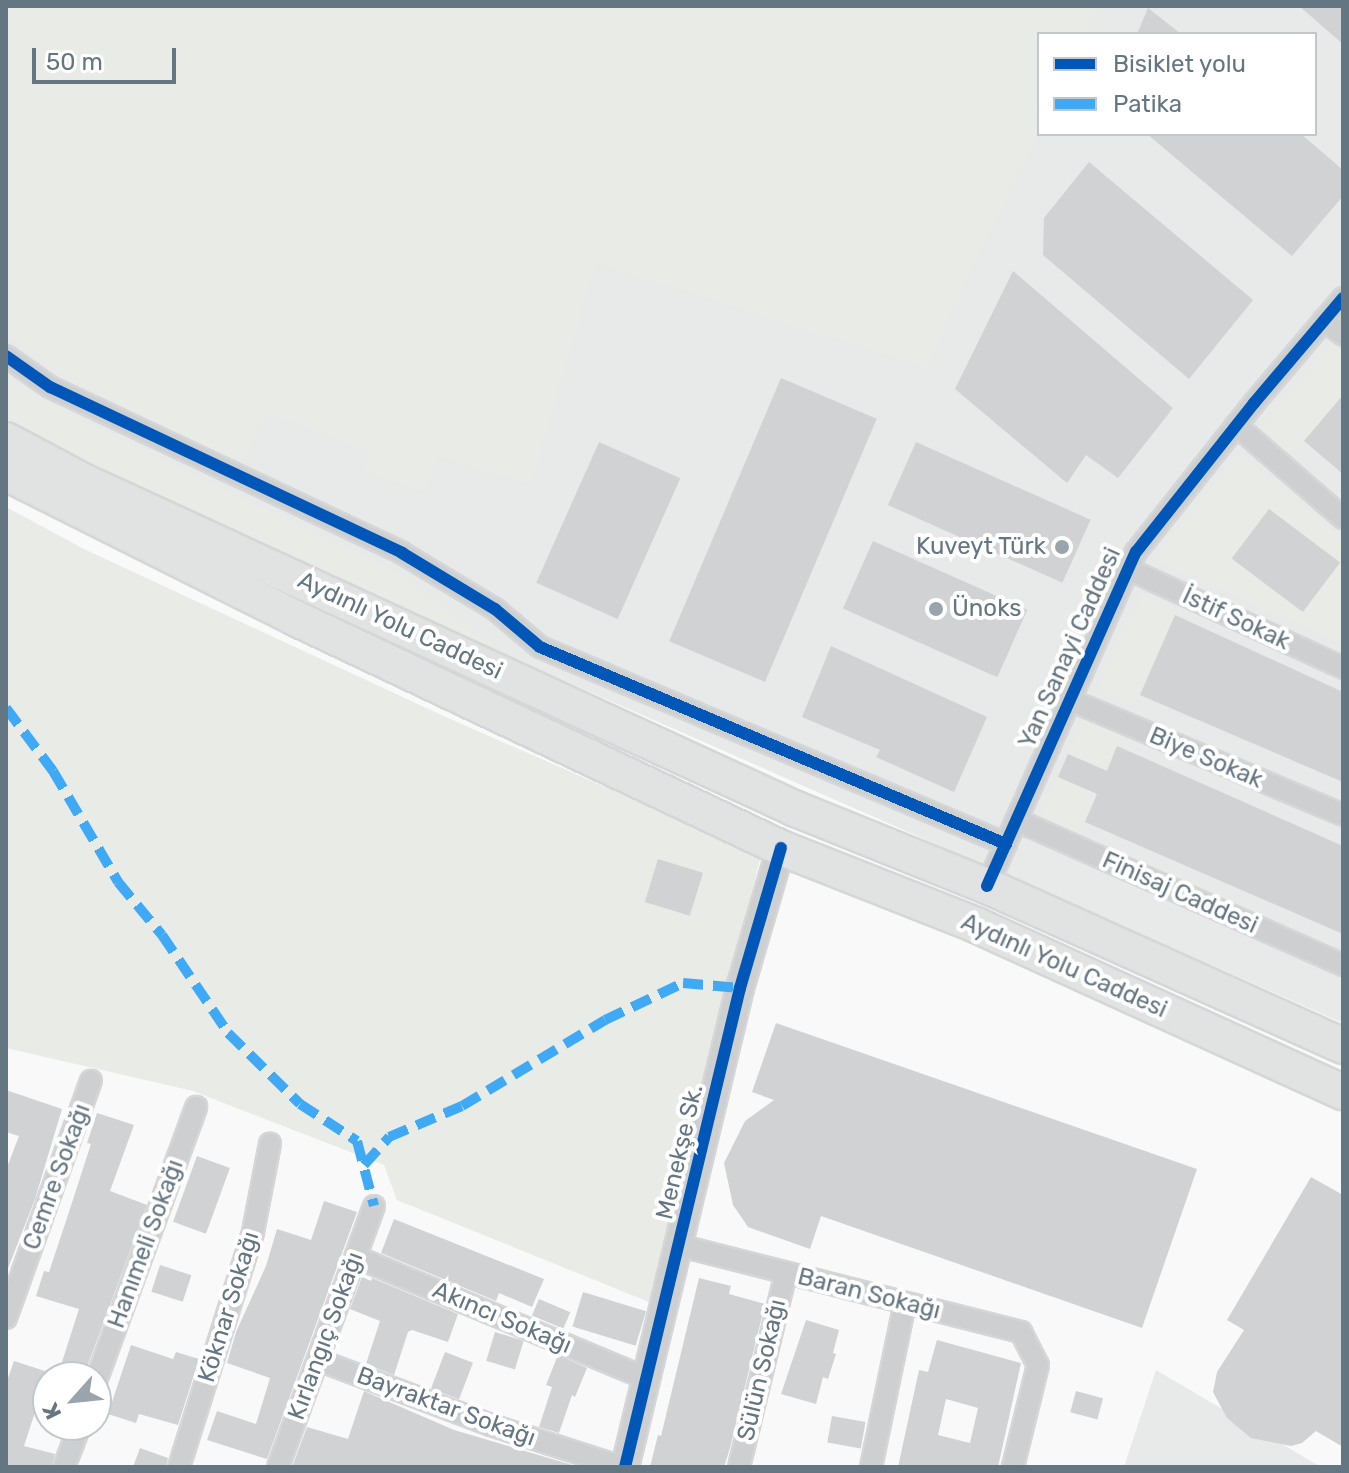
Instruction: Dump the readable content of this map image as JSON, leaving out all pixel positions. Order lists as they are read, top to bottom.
{
  "streets": {
    "main road": ["Aydınlı Yolu Caddesi"],
    "street": [
      "İstif Sokak",
      "Yan Sanayi Caddesi",
      "Biye Sokak",
      "Finisaj Caddesi",
      "Menekşe Sk.",
      "Cemre Sokağı",
      "Hanımeli Sokağı",
      "Baran Sokağı",
      "Köknar Sokağı",
      "Akıncı Sokağı",
      "Kırlangıç Sokağı",
      "Sülün Sokağı",
      "Bayraktar Sokağı"
    ]
  },
  "crossings": [
    ["İstif Sokak", "Yan Sanayi Caddesi"],
    ["Aydınlı Yolu Caddesi", "Yan Sanayi Caddesi"],
    ["Aydınlı Yolu Caddesi", "Menekşe Sk."],
    ["Yan Sanayi Caddesi", "Biye Sokak"],
    ["Yan Sanayi Caddesi", "Finisaj Caddesi"],
    ["Menekşe Sk.", "Baran Sokağı"],
    ["Menekşe Sk.", "Akıncı Sokağı"],
    ["Menekşe Sk.", "Bayraktar Sokağı"],
    ["Baran Sokağı", "Sülün Sokağı"],
    ["Akıncı Sokağı", "Kırlangıç Sokağı"],
    ["Kırlangıç Sokağı", "Bayraktar Sokağı"]
  ],
  "places": ["Kuveyt Türk", "Ünoks"],
  "legend": ["Bisiklet yolu", "Patika"],
  "scale_bar": "50 m",
  "north": "bottom left"
}
